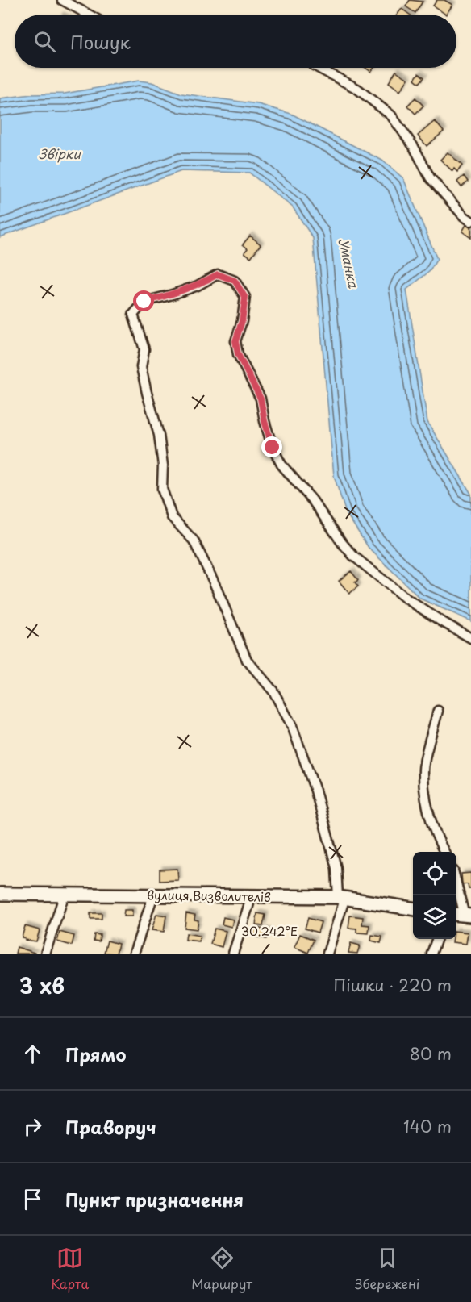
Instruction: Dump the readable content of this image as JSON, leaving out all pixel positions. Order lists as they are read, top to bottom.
{
  "streets": {
    "main road": ["вулиця Визволителів"]
  },
  "water": ["Звірки", "Уманка"],
  "page": {
    "search": "Пошук",
    "heading": ["3 хв", "Пішки · 220 m"],
    "list": [
      ["Прямо", "80 m"],
      ["Праворуч", "140 m"],
      "Пункт призначення"
    ],
    "nav": ["Карта", "Маршрут", "Збережені"]
  },
  "coordinates": ["30.242°E"]
}
